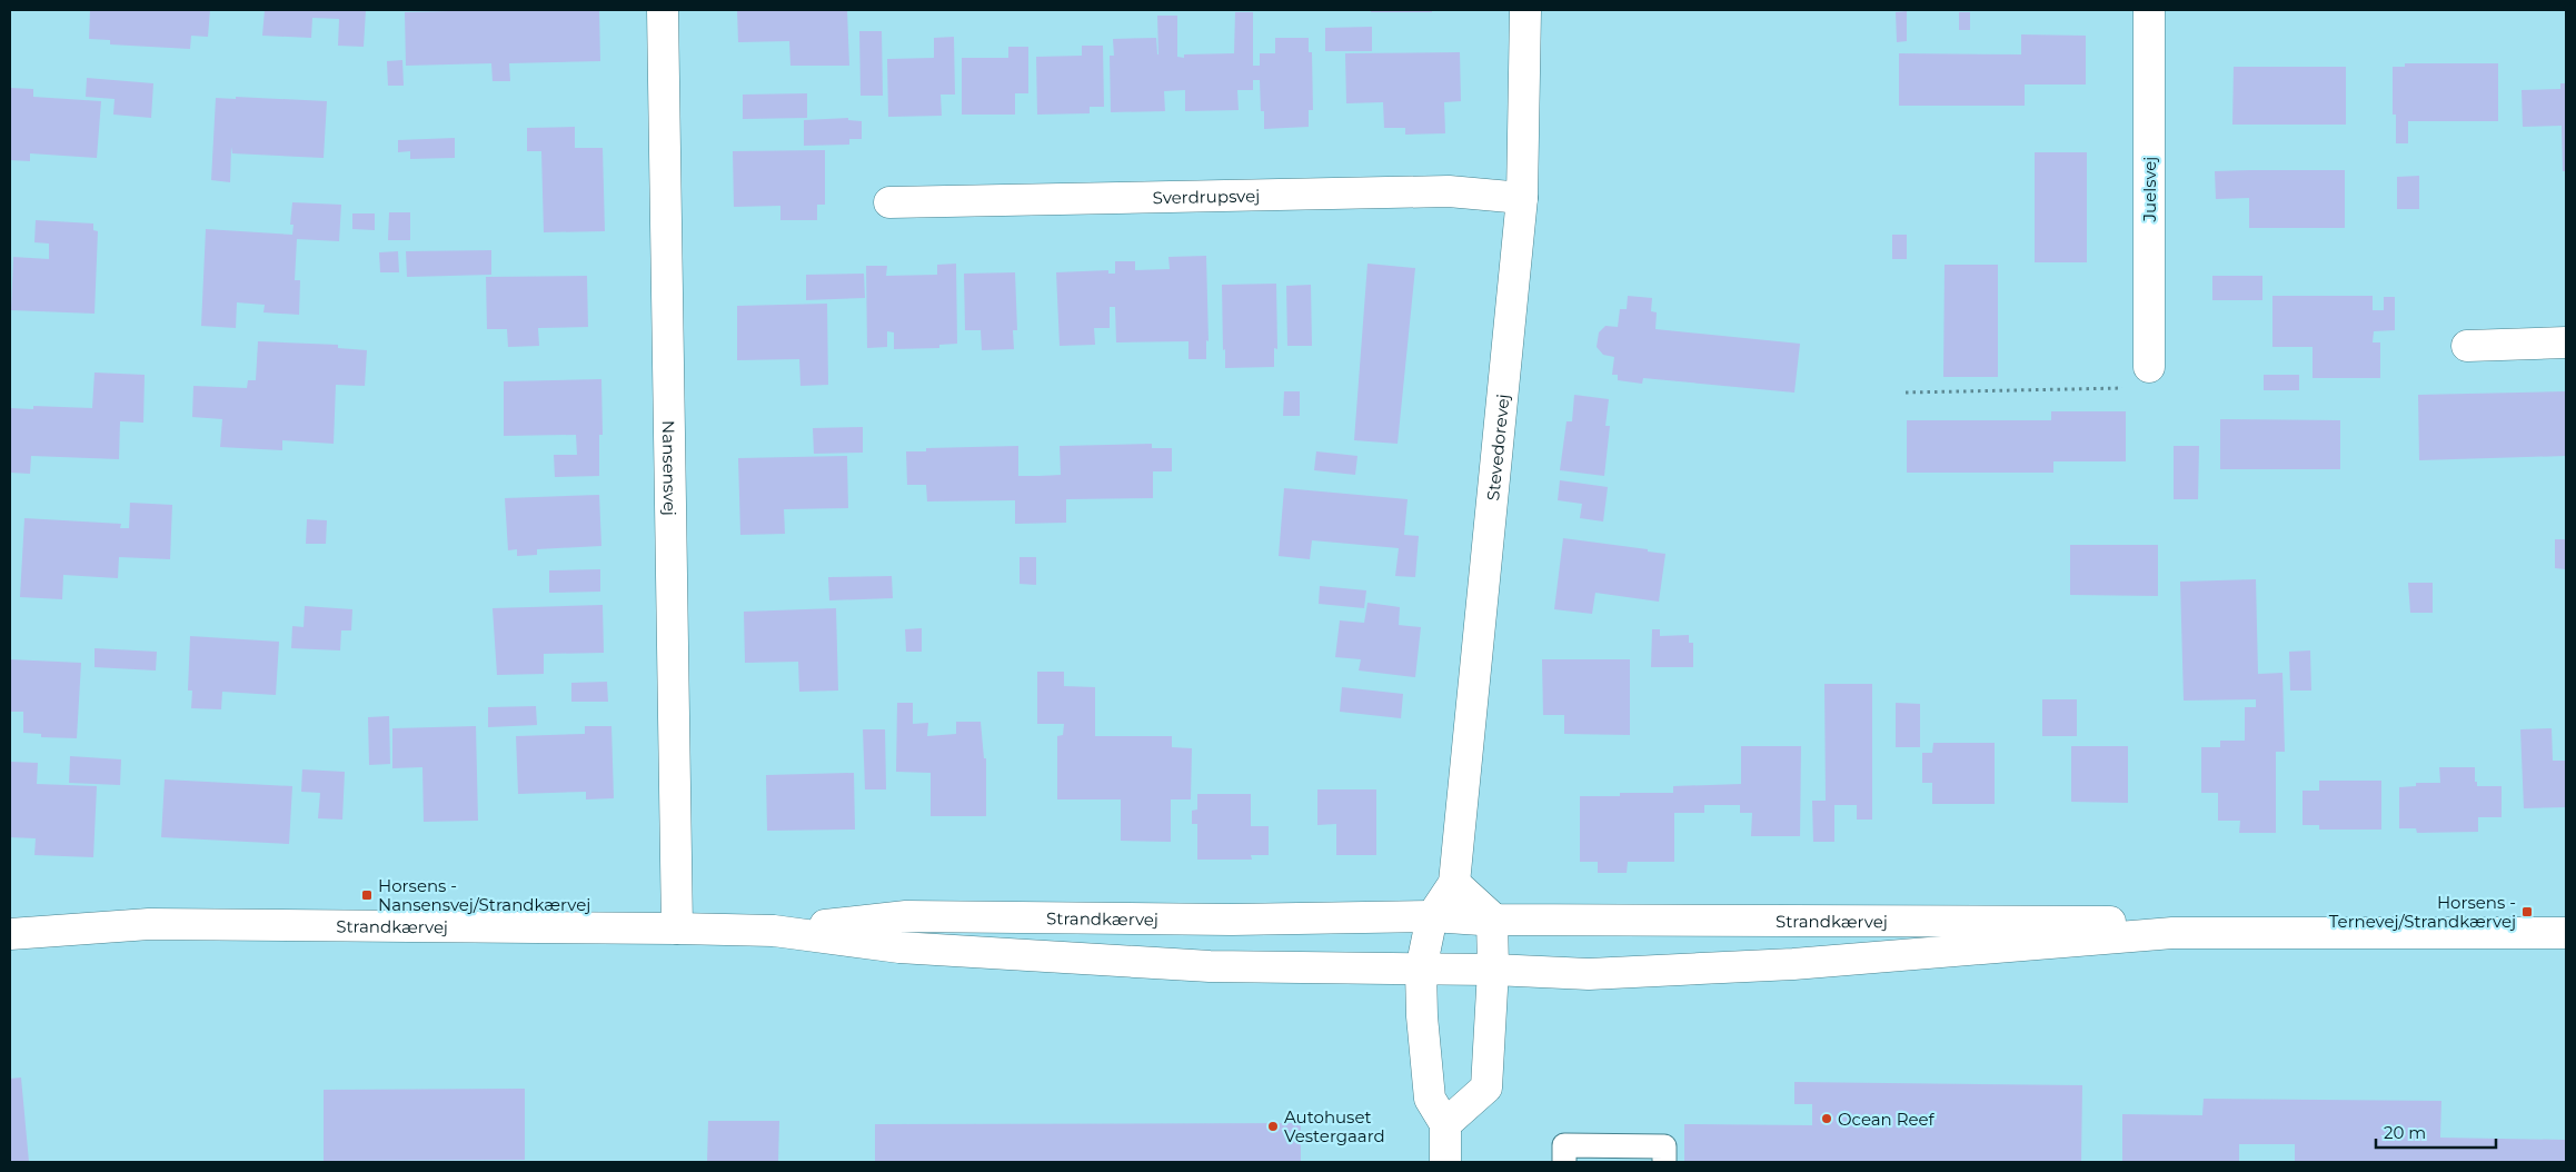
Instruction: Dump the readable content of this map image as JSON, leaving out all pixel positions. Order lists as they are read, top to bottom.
{
  "streets": {
    "main road": [
      "Juelsvej",
      "Sverdrupsvej",
      "Stevedorevej",
      "Nansensvej",
      "Strandkærvej"
    ]
  },
  "crossings": [
    ["Sverdrupsvej", "Stevedorevej"],
    ["Stevedorevej", "Strandkærvej"],
    ["Nansensvej", "Strandkærvej"]
  ],
  "places": {
    "transit": ["Horsens - Nansensvej/Strandkærvej", "Horsens - Ternevej/Strandkærvej"],
    "other": ["Ocean Reef", "Autohuset Vestergaard"]
  },
  "scale_bar": "20 m"
}
